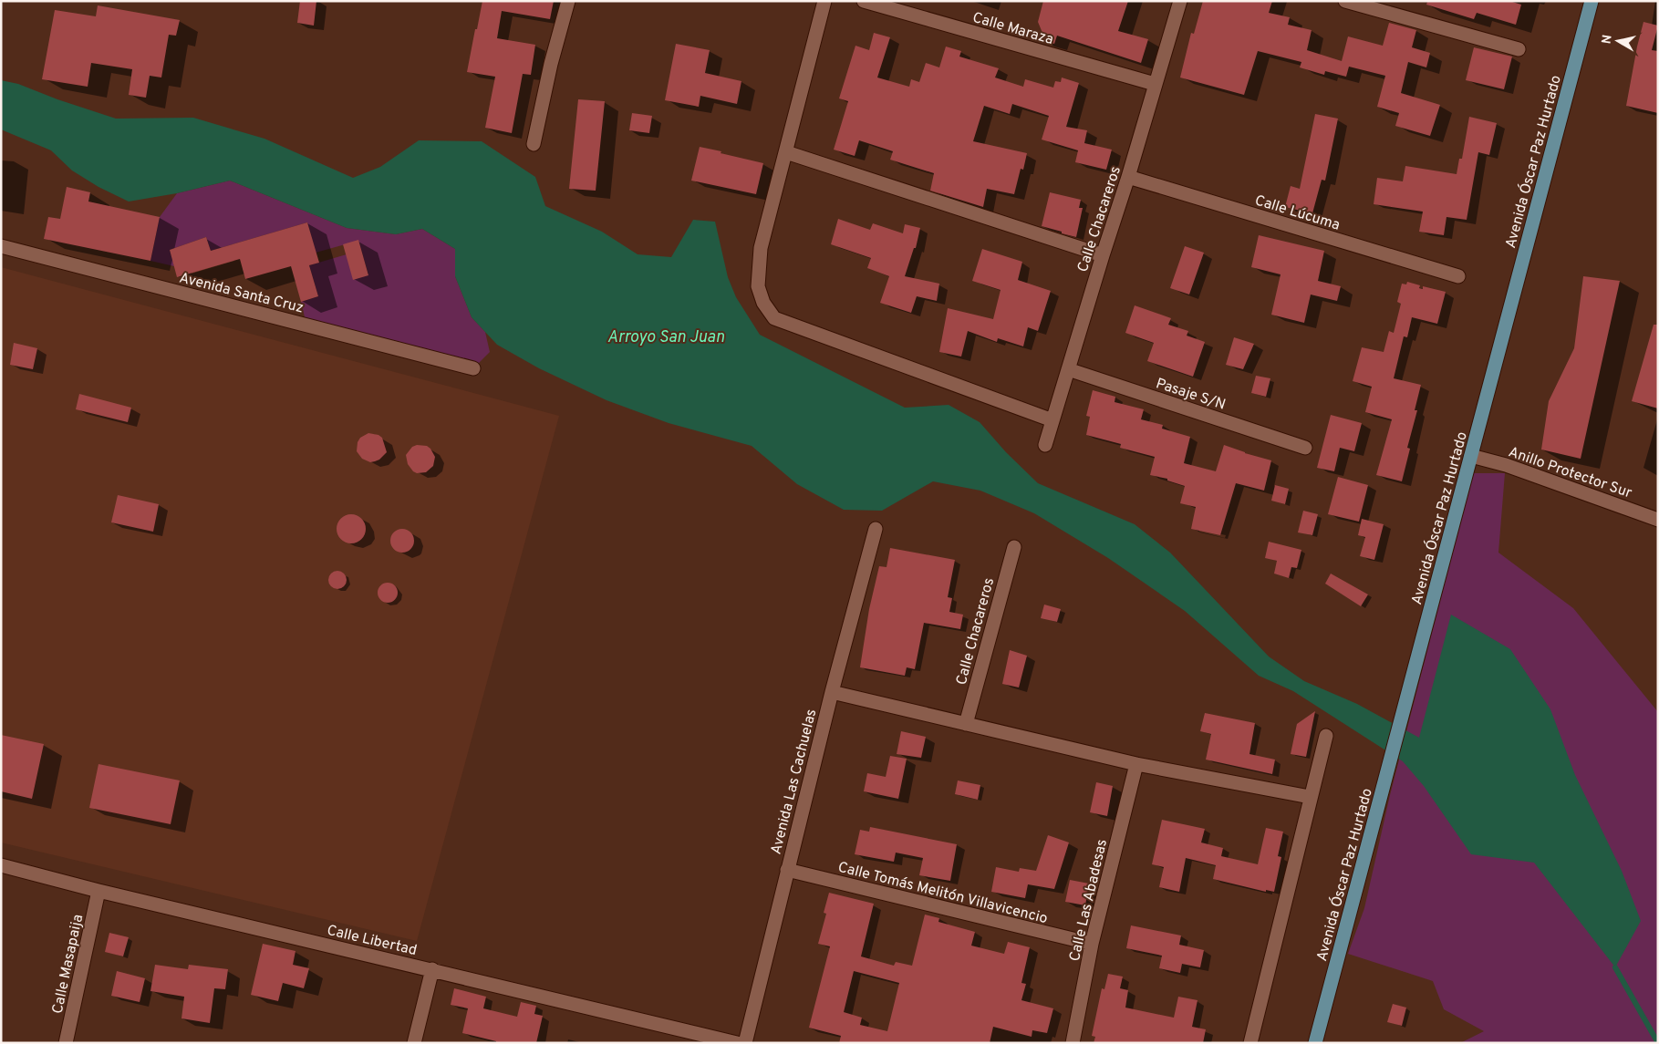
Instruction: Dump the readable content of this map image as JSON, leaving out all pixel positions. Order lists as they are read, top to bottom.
{
  "streets": {
    "main road": ["Avenida Óscar Paz Hurtado"],
    "street": [
      "Calle Maraza",
      "Calle Lúcuma",
      "Calle Chacareros",
      "Avenida Santa Cruz",
      "Pasaje S/N",
      "Anillo Protector Sur",
      "Avenida Las Cachuelas",
      "Calle Tomás Melitón Villavicencio",
      "Calle Las Abadesas",
      "Calle Libertad",
      "Calle Masapaija"
    ]
  },
  "crossings": [
    ["Calle Maraza", "Calle Chacareros"],
    ["Avenida Óscar Paz Hurtado", "Anillo Protector Sur"],
    ["Calle Lúcuma", "Calle Chacareros"],
    ["Calle Chacareros", "Pasaje S/N"],
    ["Avenida Las Cachuelas", "Calle Tomás Melitón Villavicencio"],
    ["Calle Tomás Melitón Villavicencio", "Calle Las Abadesas"],
    ["Calle Libertad", "Calle Masapaija"]
  ],
  "water": ["Arroyo San Juan"],
  "north": "left"
}
